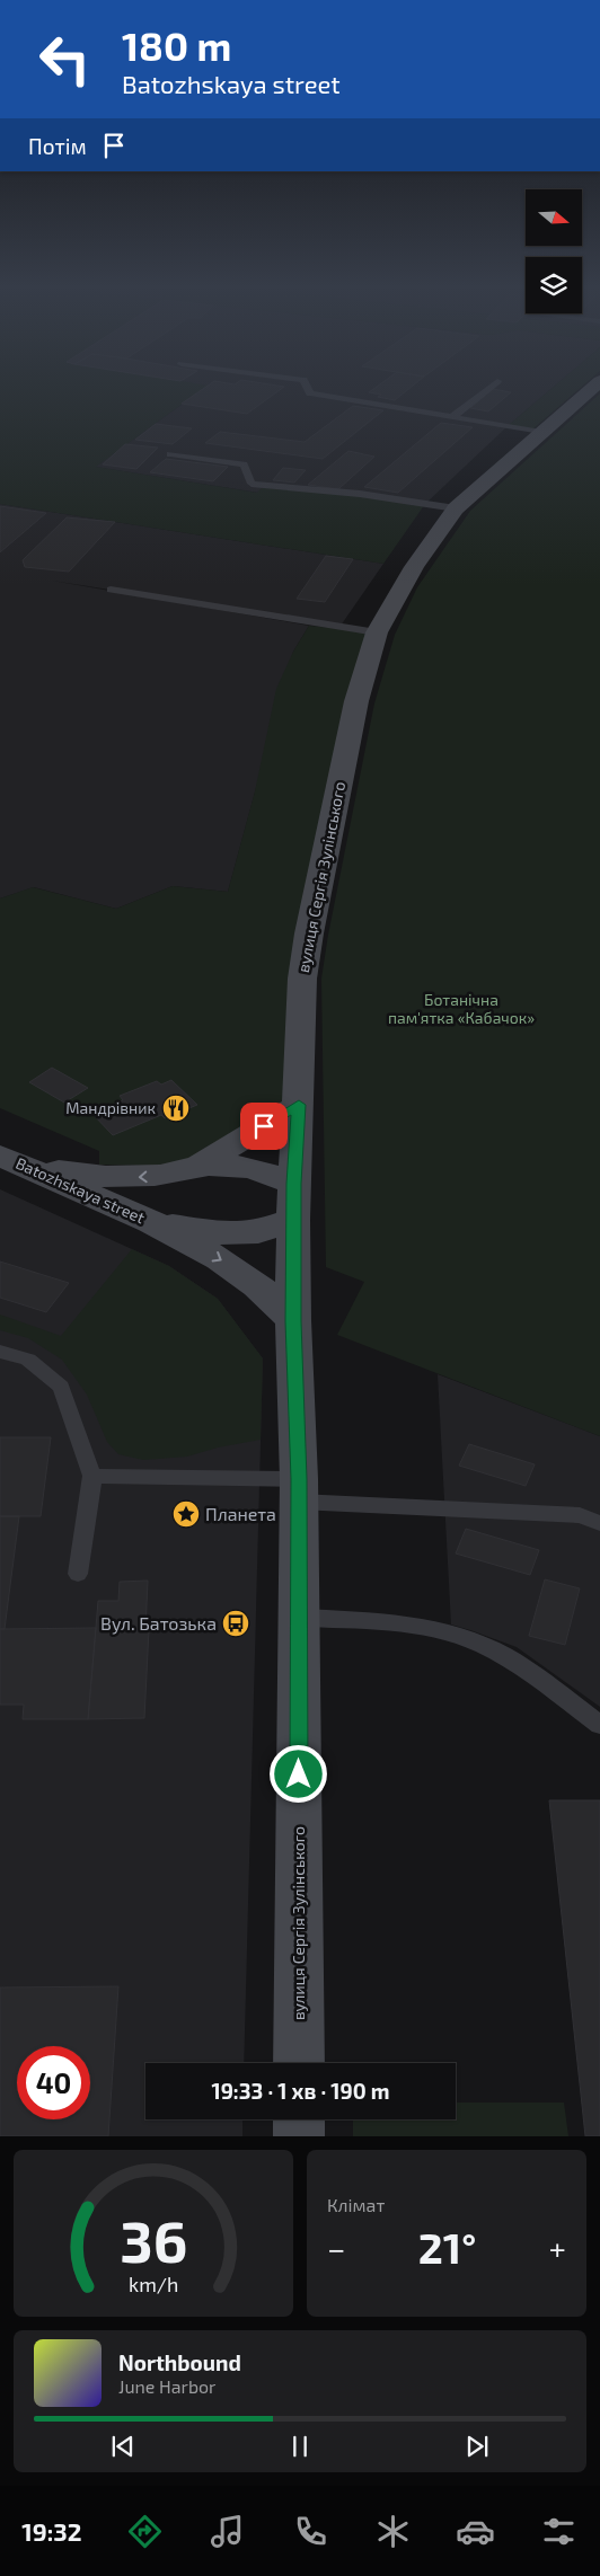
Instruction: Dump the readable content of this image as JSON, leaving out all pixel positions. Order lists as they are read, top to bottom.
{
  "streets": {
    "street": ["вулиця Сергія Зулінського", "Batozhskaya street"]
  },
  "crossings": [
    ["вулиця Сергія Зулінського", "Batozhskaya street"]
  ],
  "parks": ["Ботанічна пам'ятка «Кабачок»"],
  "places": {
    "restaurant": ["Мандрівник"],
    "place": ["Планета"],
    "bus stop": ["Вул. Батозька"]
  },
  "north": "right",
  "page": {
    "turn": ["180 m", "Batozhskaya street"],
    "then": "Потім",
    "limit": "40",
    "trip": "19:33 · 1 хв · 190 m",
    "tile": "Клімат",
    "heat": ["−", "21°", "+"],
    "song": ["Northbound", "June Harbor"],
    "tabs": "19:32",
    "gauge": ["36", "km/h"]
  }
}
